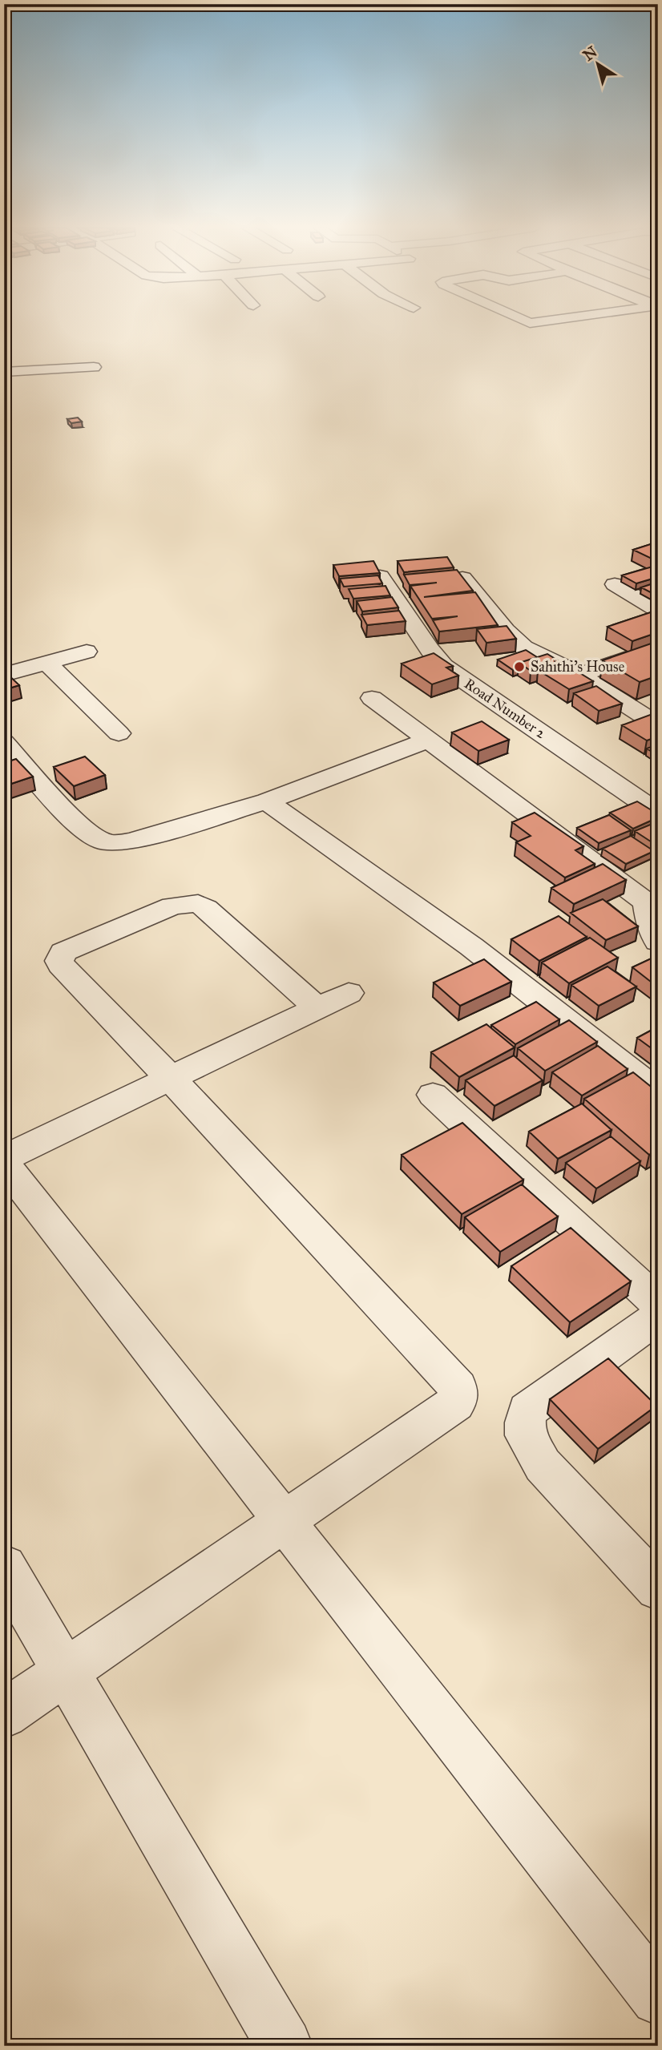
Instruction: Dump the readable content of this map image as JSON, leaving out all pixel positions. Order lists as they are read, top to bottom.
{
  "streets": {
    "street": ["Road Number 2"]
  },
  "places": ["Sahithi's House"],
  "north": "top left"
}
